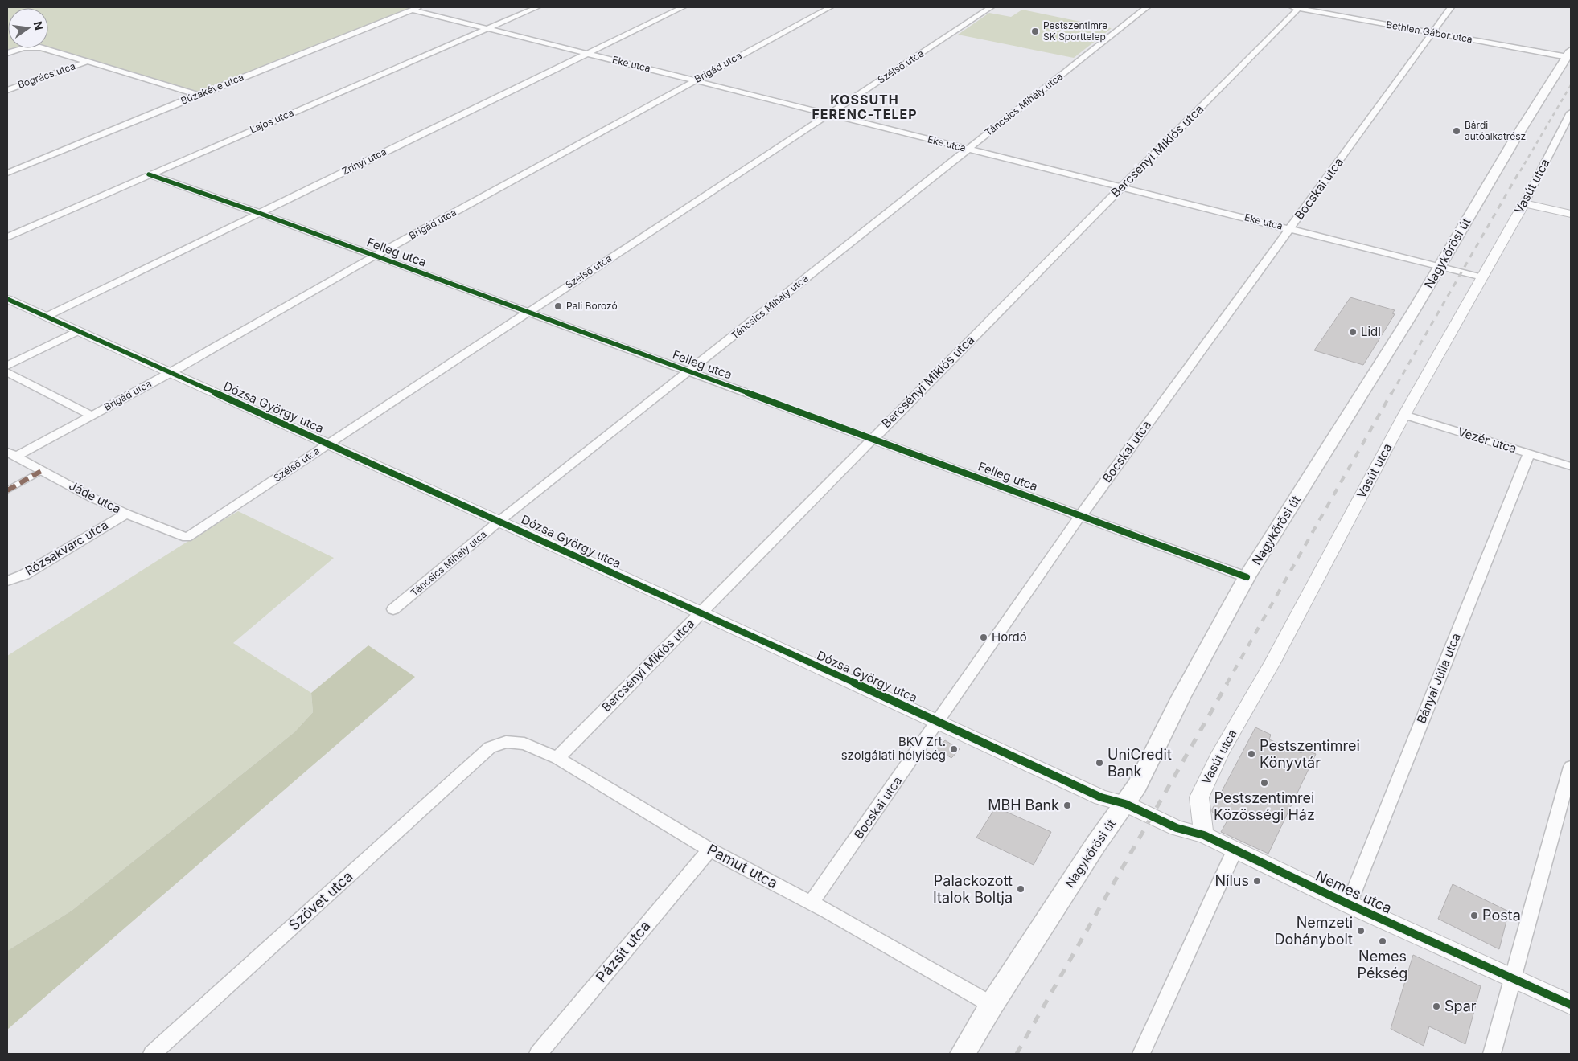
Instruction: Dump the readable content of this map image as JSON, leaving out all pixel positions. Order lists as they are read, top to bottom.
{
  "streets": {
    "main road": ["Nagykőrösi út"],
    "street": [
      "Bethlen Gábor utca",
      "Eke utca",
      "Szélső utca",
      "Brigád utca",
      "Bogrács utca",
      "Búzakéve utca",
      "Táncsics Mihály utca",
      "Lajos utca",
      "Bercsényi Miklós utca",
      "Zrínyi utca",
      "Vasút utca",
      "Bocskai utca",
      "Felleg utca",
      "Dózsa György utca",
      "Vezér utca",
      "Jáde utca",
      "Rózsakvarc utca",
      "Bányai Júlia utca",
      "Pamut utca",
      "Nemes utca",
      "Szövet utca",
      "Pázsit utca"
    ]
  },
  "crossings": [
    ["Bethlen Gábor utca", "Bercsényi Miklós utca"],
    ["Bethlen Gábor utca", "Bocskai utca"],
    ["Bethlen Gábor utca", "Nagykőrösi út"],
    ["Eke utca", "Szélső utca"],
    ["Eke utca", "Brigád utca"],
    ["Eke utca", "Búzakéve utca"],
    ["Eke utca", "Táncsics Mihály utca"],
    ["Eke utca", "Lajos utca"],
    ["Eke utca", "Bercsényi Miklós utca"],
    ["Eke utca", "Zrínyi utca"],
    ["Eke utca", "Vasút utca"],
    ["Eke utca", "Bocskai utca"],
    ["Eke utca", "Nagykőrösi út"],
    ["Szélső utca", "Felleg utca"],
    ["Szélső utca", "Dózsa György utca"],
    ["Szélső utca", "Jáde utca"],
    ["Brigád utca", "Felleg utca"],
    ["Brigád utca", "Dózsa György utca"],
    ["Brigád utca", "Jáde utca"],
    ["Táncsics Mihály utca", "Felleg utca"],
    ["Táncsics Mihály utca", "Dózsa György utca"],
    ["Lajos utca", "Felleg utca"],
    ["Bercsényi Miklós utca", "Felleg utca"],
    ["Bercsényi Miklós utca", "Dózsa György utca"],
    ["Bercsényi Miklós utca", "Pamut utca"],
    ["Zrínyi utca", "Felleg utca"],
    ["Zrínyi utca", "Dózsa György utca"],
    ["Vasút utca", "Vezér utca"],
    ["Vasút utca", "Nemes utca"],
    ["Bocskai utca", "Felleg utca"],
    ["Bocskai utca", "Dózsa György utca"],
    ["Bocskai utca", "Pamut utca"],
    ["Felleg utca", "Nagykőrösi út"],
    ["Nagykőrösi út", "Dózsa György utca"],
    ["Nagykőrösi út", "Pamut utca"],
    ["Nagykőrösi út", "Nemes utca"],
    ["Dózsa György utca", "Nemes utca"],
    ["Vezér utca", "Bányai Júlia utca"],
    ["Jáde utca", "Rózsakvarc utca"],
    ["Bányai Júlia utca", "Nemes utca"],
    ["Pamut utca", "Szövet utca"],
    ["Pamut utca", "Pázsit utca"]
  ],
  "districts": ["KOSSUTH FERENC-TELEP"],
  "places": [
    "Pestszentimre SK Sporttelep",
    "Bárdi autóalkatrész",
    "Pali Borozó",
    "Lidl",
    "Hordó",
    "BKV Zrt. szolgálati helyiség",
    "Pestszentimrei Könyvtár",
    "UniCredit Bank",
    "Pestszentimrei Közösségi Ház",
    "MBH Bank",
    "Nílus",
    "Palackozott Italok Boltja",
    "Posta",
    "Nemzeti Dohánybolt",
    "Nemes Pékség",
    "Spar"
  ],
  "north": "right"
}
